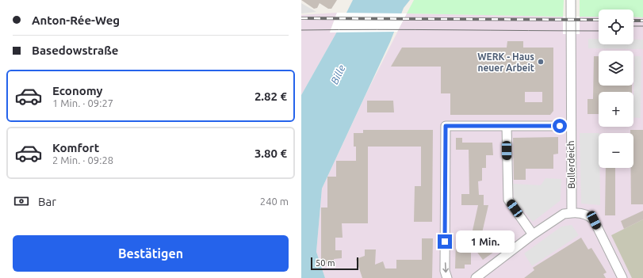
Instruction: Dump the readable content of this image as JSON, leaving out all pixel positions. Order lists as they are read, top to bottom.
{
  "streets": {
    "street": ["Bullerdeich"]
  },
  "water": ["Bille"],
  "places": ["WERK - Haus neuer Arbeit"],
  "scale_bar": "50 m",
  "page": {
    "banner": ["Anton-Rée-Weg", "Basedowstraße"],
    "map_buttons": ["+", "−"],
    "list": [
      {
        "name": "Economy",
        "note": "1 Min. · 09:27",
        "value": "2.82 €"
      },
      {
        "name": "Komfort",
        "note": "2 Min. · 09:28",
        "value": "3.80 €"
      }
    ],
    "pay": ["Bar", "240 m"],
    "buttons": "Bestätigen",
    "bubble": "1 Min.",
    "scale": "50 m"
  }
}
